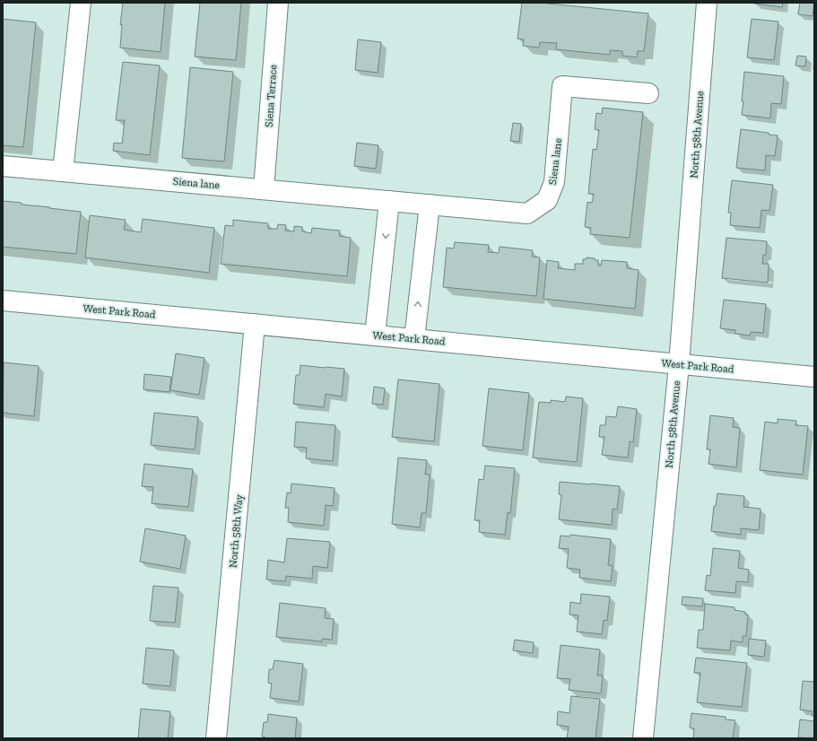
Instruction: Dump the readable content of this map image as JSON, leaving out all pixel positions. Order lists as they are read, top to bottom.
{
  "streets": {
    "street": [
      "Siena Terrace",
      "North 58th Avenue",
      "Siena lane",
      "West Park Road",
      "North 58th Way"
    ]
  },
  "crossings": [
    ["Siena Terrace", "Siena lane"],
    ["North 58th Avenue", "West Park Road"],
    ["West Park Road", "North 58th Way"]
  ]
}
